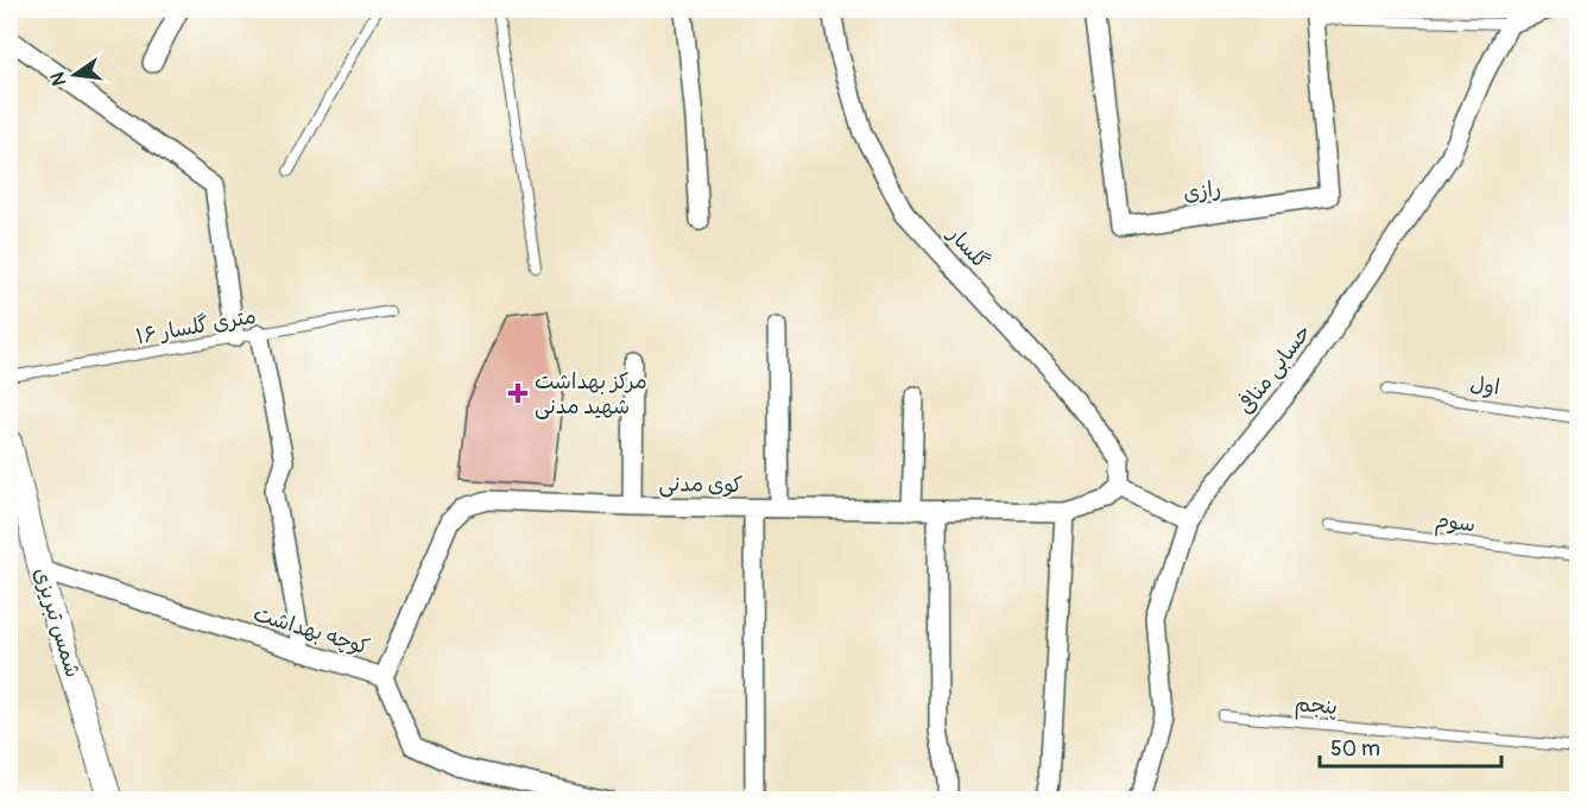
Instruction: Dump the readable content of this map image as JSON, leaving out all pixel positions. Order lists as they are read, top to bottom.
{
  "streets": {
    "street": [
      "رازی",
      "گلسار",
      "حسابی منافی",
      "کوی مدنی",
      "شمس تبریزی",
      "کوچه بهداشت"
    ],
    "lane": [
      "۱۶ متری گلسار",
      "اول",
      "سوم",
      "پنجم"
    ]
  },
  "crossings": [
    ["گلسار", "کوی مدنی"],
    ["کوی مدنی", "کوچه بهداشت"],
    ["شمس تبریزی", "کوچه بهداشت"]
  ],
  "places": {
    "health": ["مرکز بهداشت شهید مدنی"]
  },
  "scale_bar": "50 m",
  "north": "left"
}
